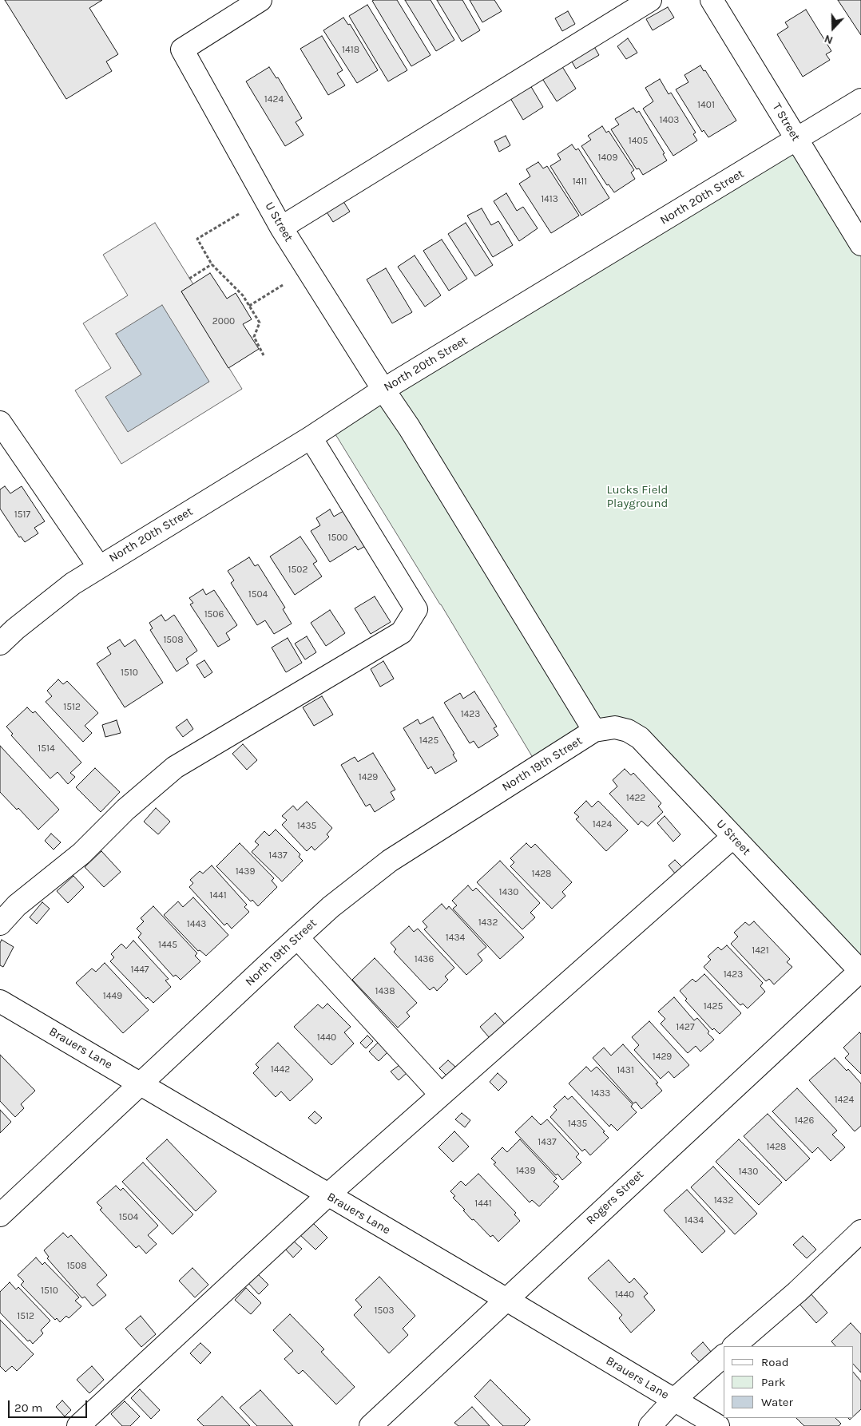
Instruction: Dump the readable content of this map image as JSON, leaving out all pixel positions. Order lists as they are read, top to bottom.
{
  "streets": {
    "street": [
      "T Street",
      "North 20th Street",
      "U Street",
      "North 19th Street",
      "Brauers Lane",
      "Rogers Street"
    ]
  },
  "crossings": [
    ["T Street", "North 20th Street"],
    ["North 20th Street", "U Street"],
    ["U Street", "North 19th Street"],
    ["U Street", "Rogers Street"],
    ["North 19th Street", "Brauers Lane"],
    ["Brauers Lane", "Rogers Street"]
  ],
  "parks": ["Lucks Field Playground"],
  "house_numbers": [
    "1418",
    "1424",
    "1401",
    "1403",
    "1405",
    "1409",
    "1411",
    "1413",
    "2000",
    "1517",
    "1500",
    "1502",
    "1504",
    "1506",
    "1508",
    "1510",
    "1512",
    "1423",
    "1425",
    "1514",
    "1429",
    "1422",
    "1424",
    "1435",
    "1437",
    "1439",
    "1428",
    "1430",
    "1441",
    "1432",
    "1443",
    "1434",
    "1445",
    "1421",
    "1436",
    "1447",
    "1423",
    "1438",
    "1449",
    "1425",
    "1427",
    "1440",
    "1429",
    "1442",
    "1431",
    "1433",
    "1424",
    "1426",
    "1435",
    "1437",
    "1428",
    "1439",
    "1430",
    "1432",
    "1441",
    "1504",
    "1434",
    "1508",
    "1510",
    "1440",
    "1503",
    "1512"
  ],
  "legend": ["Road", "Park", "Water"],
  "scale_bar": "20 m",
  "north": "bottom"
}
